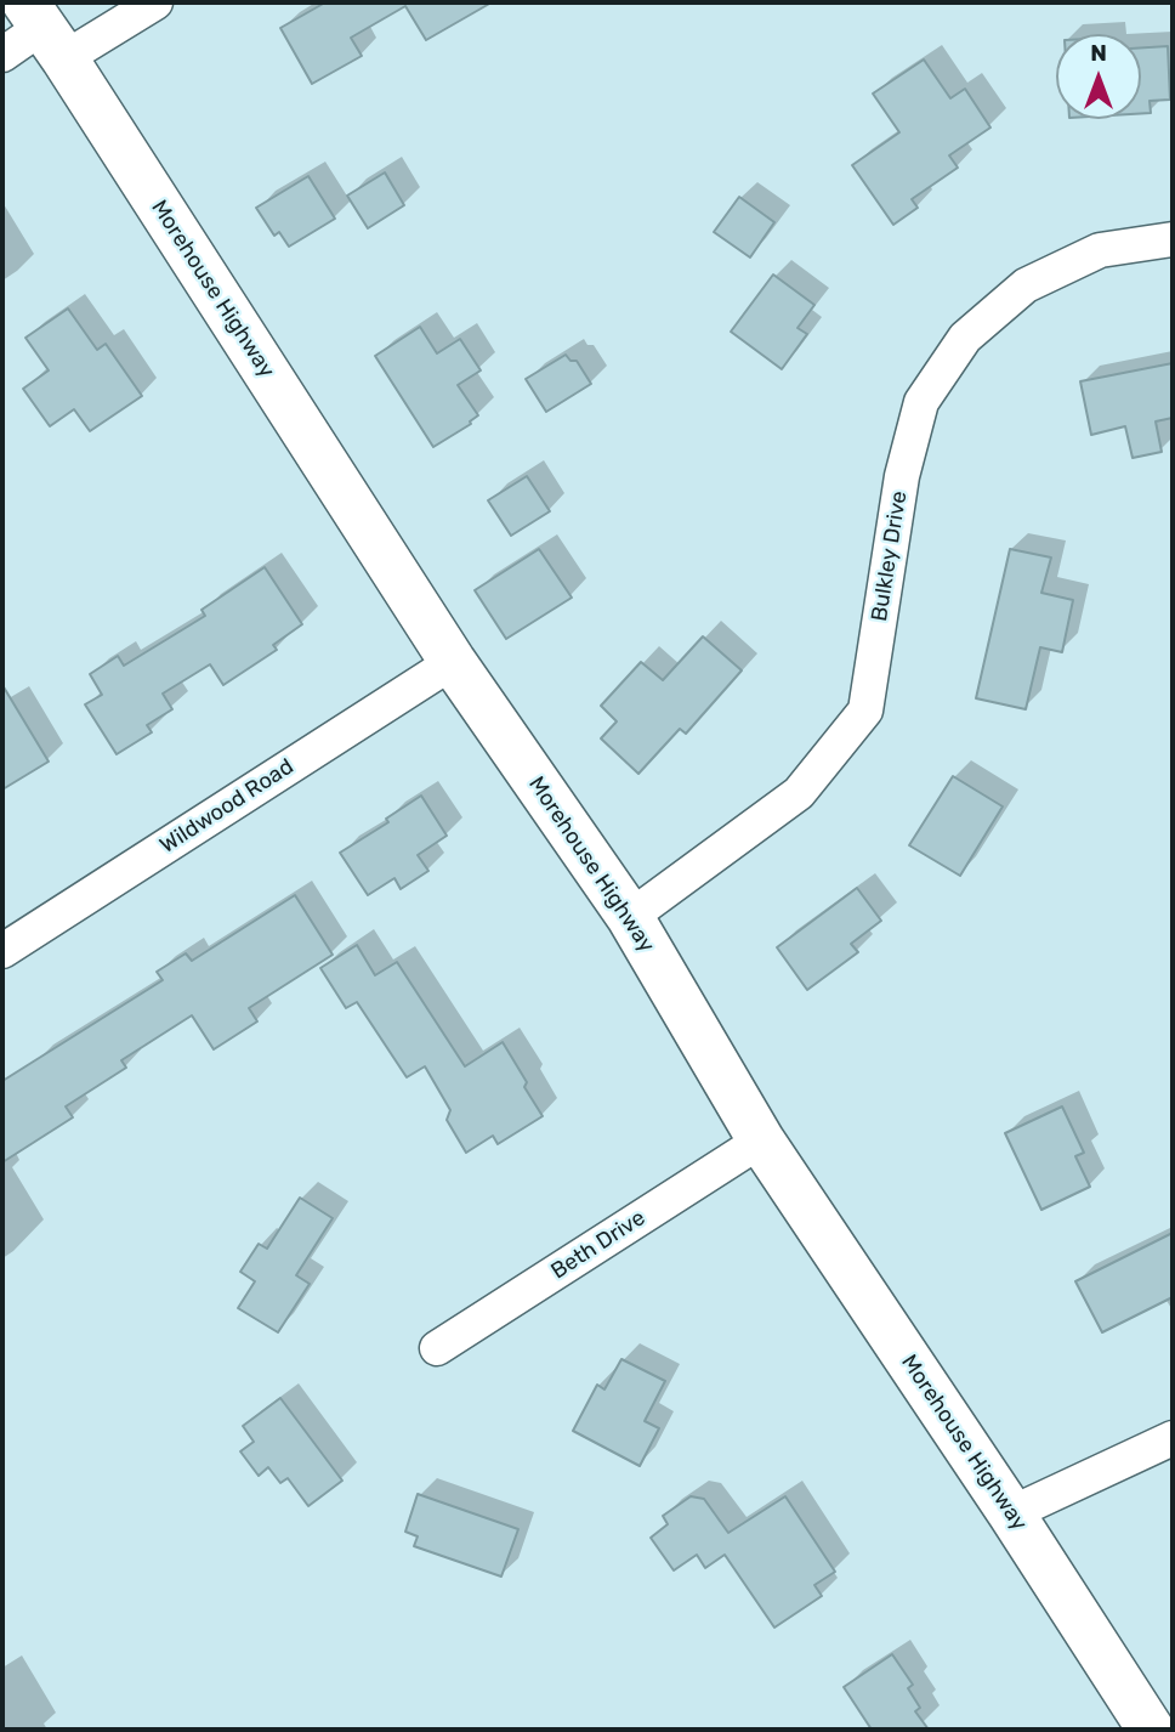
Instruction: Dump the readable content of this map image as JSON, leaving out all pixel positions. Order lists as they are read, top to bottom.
{
  "streets": {
    "street": [
      "Morehouse Highway",
      "Bulkley Drive",
      "Wildwood Road",
      "Beth Drive"
    ]
  },
  "crossings": [
    ["Morehouse Highway", "Bulkley Drive"],
    ["Morehouse Highway", "Wildwood Road"],
    ["Morehouse Highway", "Beth Drive"]
  ],
  "north": "top"
}
